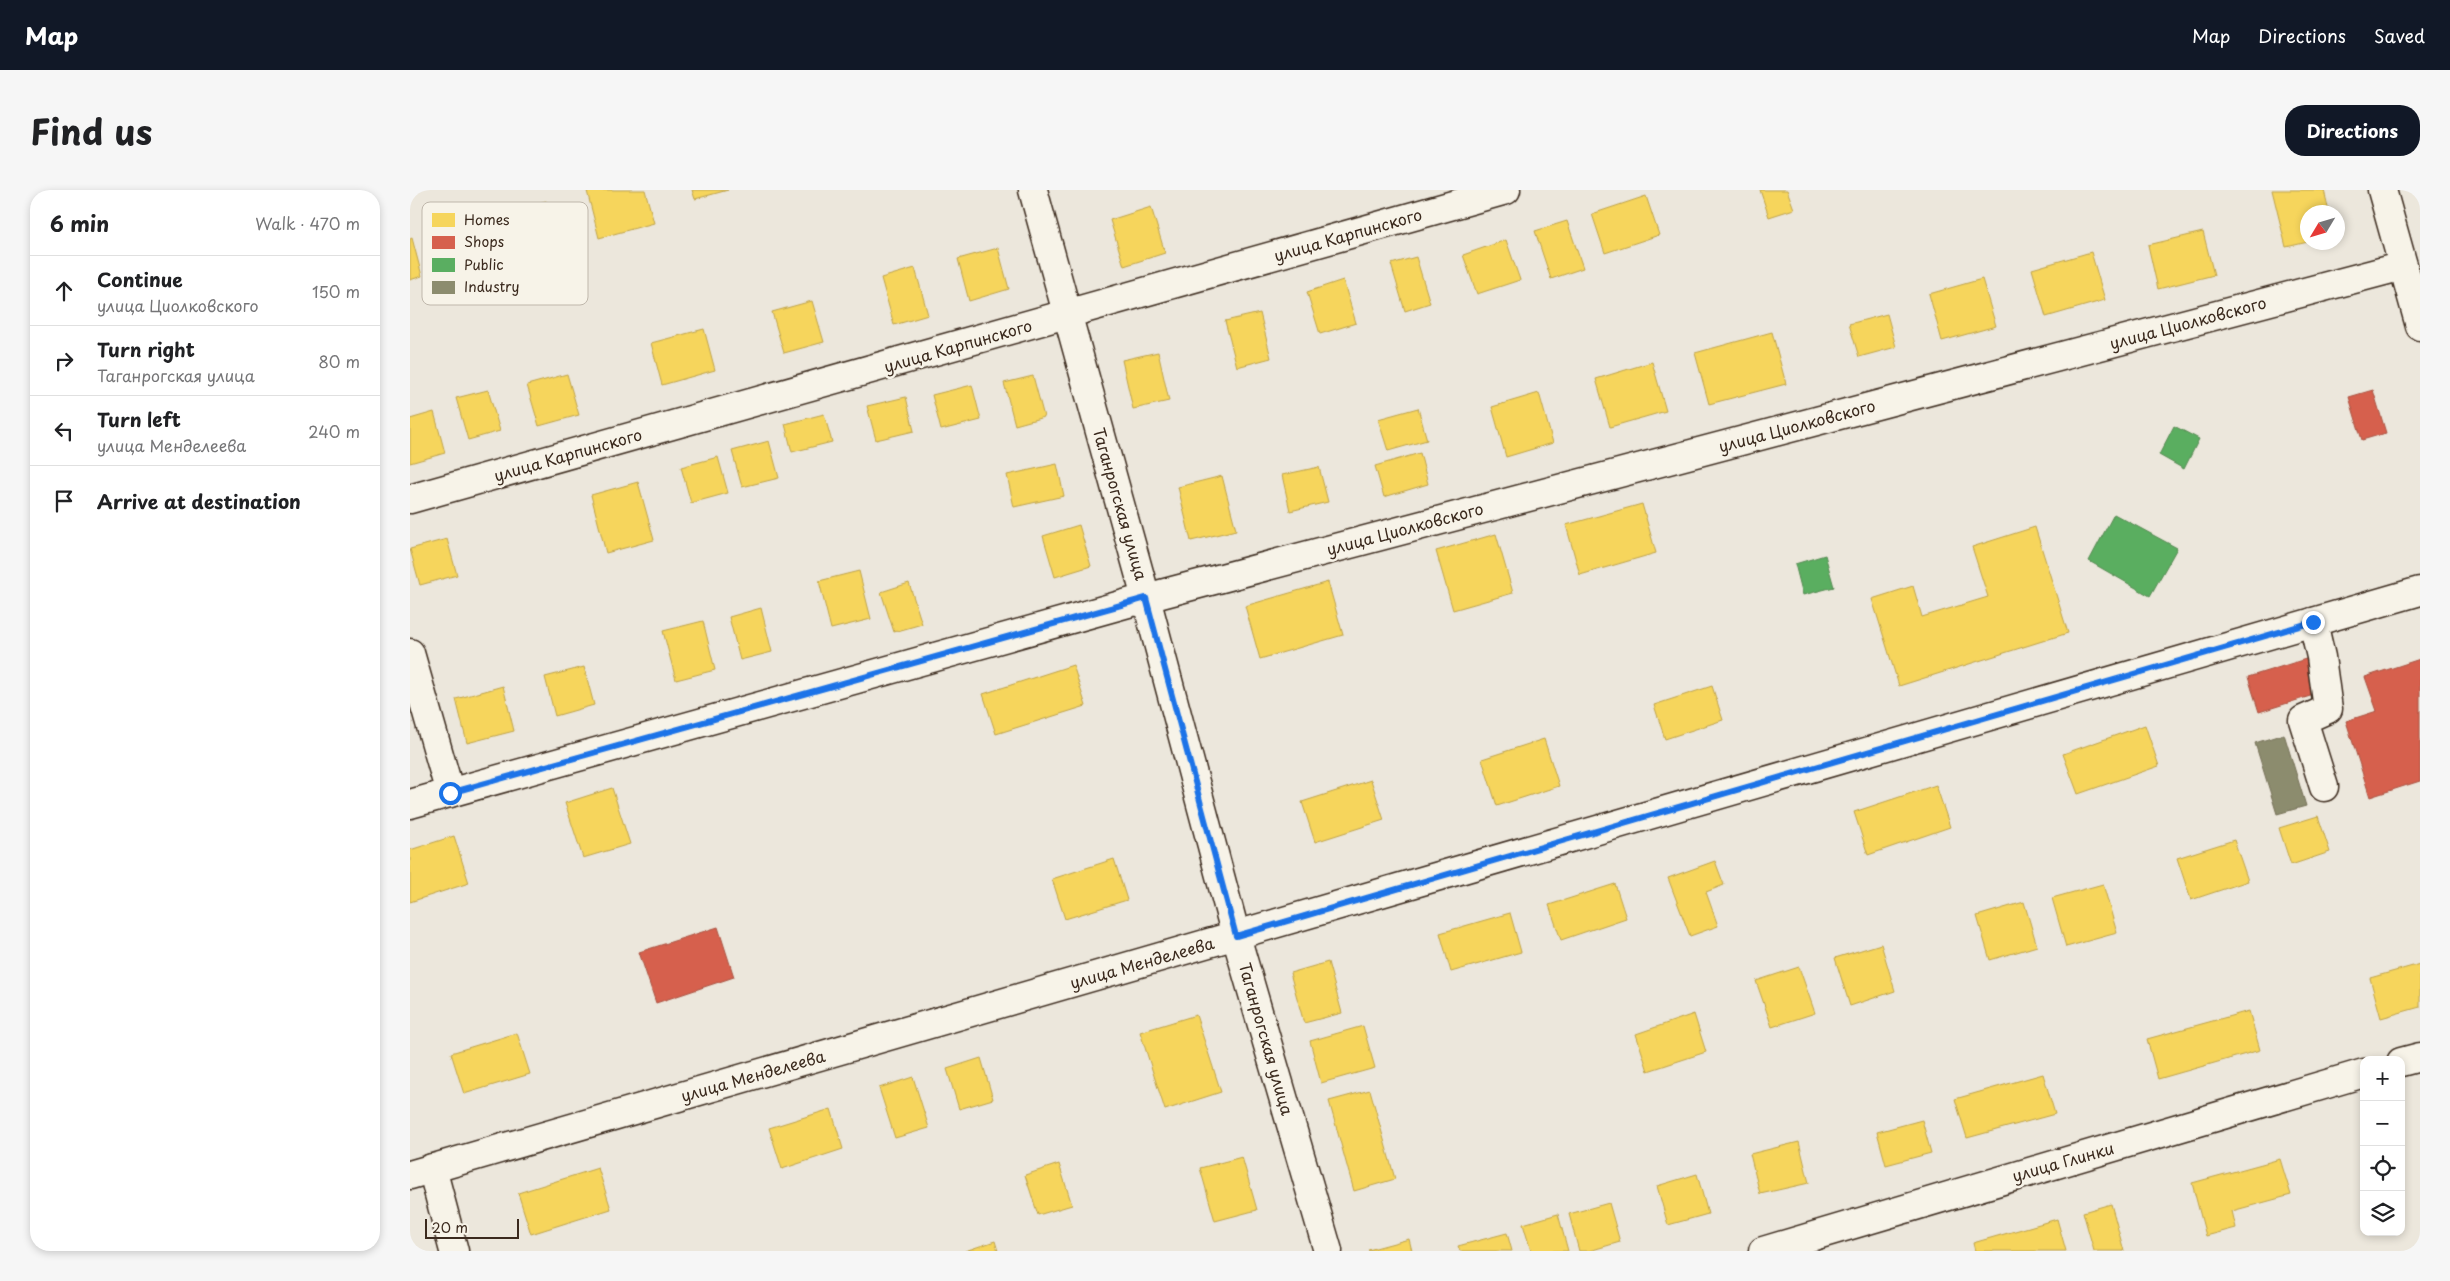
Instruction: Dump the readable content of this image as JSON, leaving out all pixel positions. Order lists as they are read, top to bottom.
{
  "streets": {
    "street": [
      "улица Карпинского",
      "улица Циолковского",
      "Таганрогская улица",
      "улица Менделеева",
      "улица Глинки"
    ]
  },
  "crossings": [
    ["улица Карпинского", "Таганрогская улица"],
    ["улица Циолковского", "Таганрогская улица"],
    ["Таганрогская улица", "улица Менделеева"]
  ],
  "legend": [
    "Homes",
    "Shops",
    "Public",
    "Industry"
  ],
  "scale_bar": "20 m",
  "north": "bottom left",
  "page": {
    "header": "Map",
    "nav": ["Map", "Directions", "Saved"],
    "title": "Find us",
    "buttons": "Directions",
    "heading": ["6 min", "Walk · 470 m"],
    "list": [
      ["Continue", "улица Циолковского", "150 m"],
      ["Turn right", "Таганрогская улица", "80 m"],
      ["Turn left", "улица Менделеева", "240 m"],
      "Arrive at destination"
    ],
    "map_buttons": ["+", "−"],
    "scale": "20 m"
  }
}
